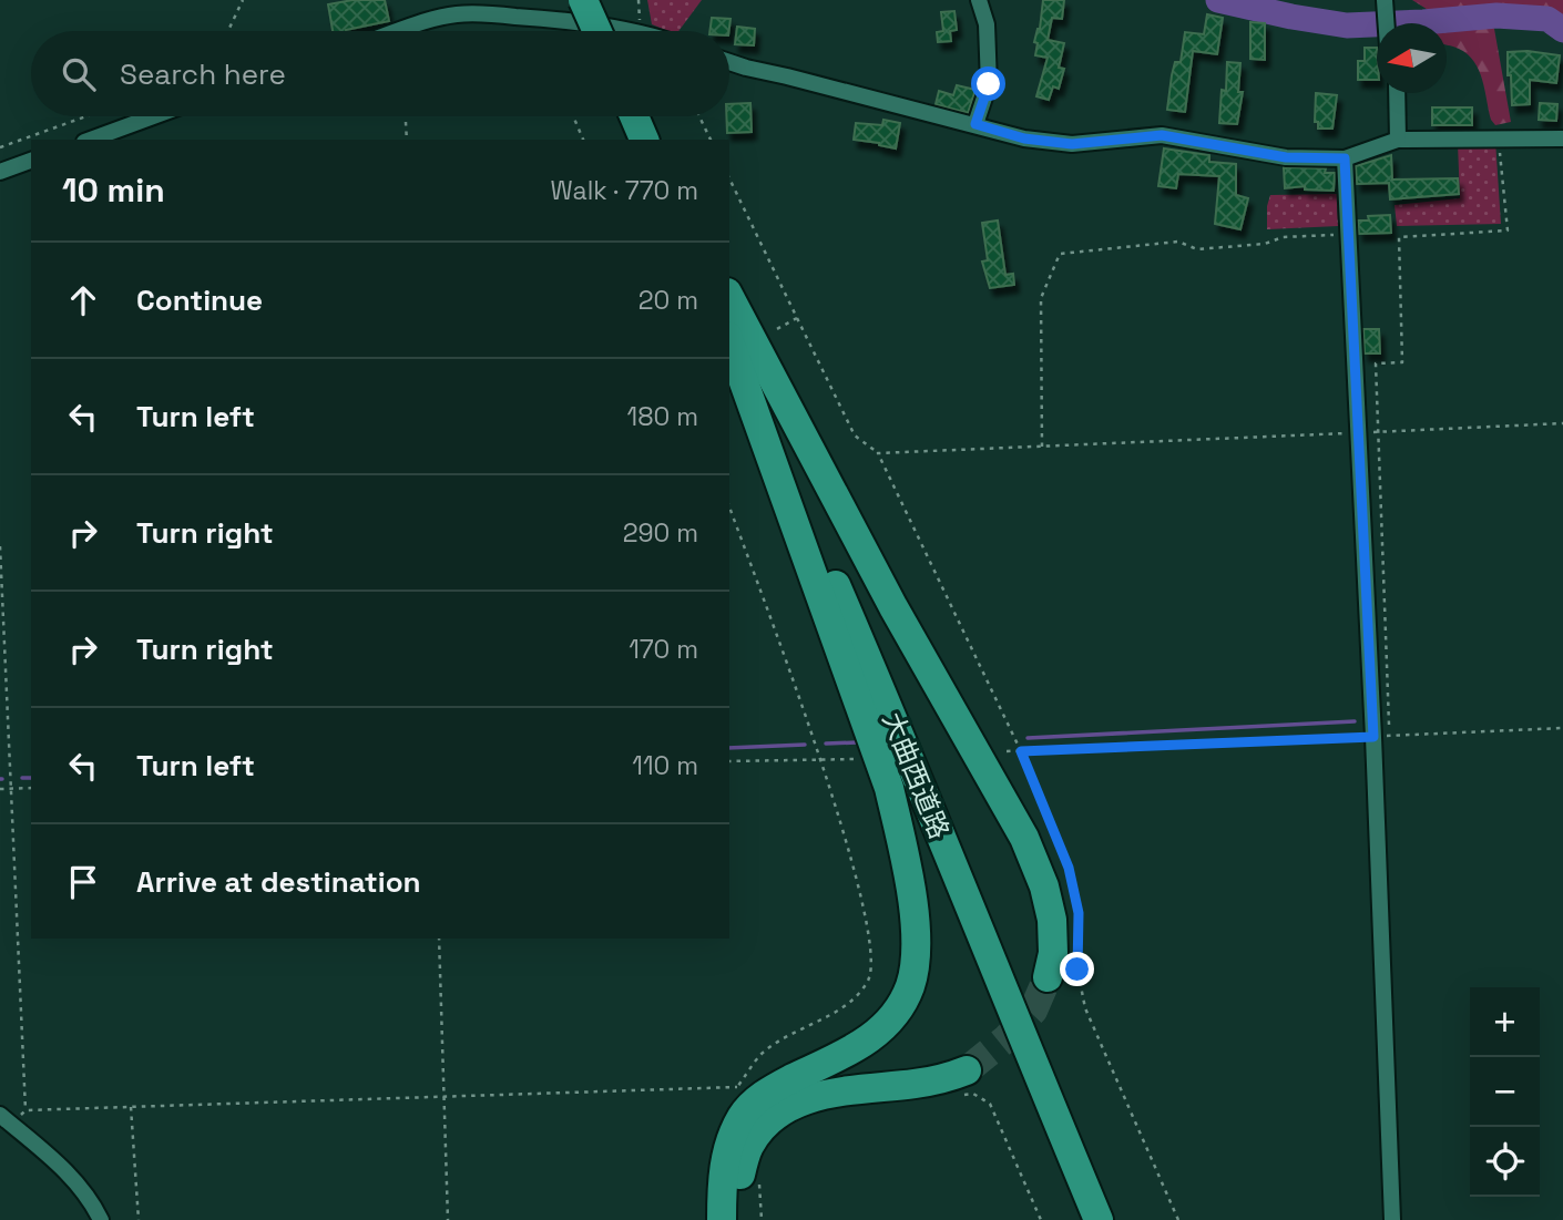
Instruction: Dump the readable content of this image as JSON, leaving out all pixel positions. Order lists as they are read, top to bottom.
{
  "streets": {
    "highway": ["大曲西道路"]
  },
  "north": "left",
  "page": {
    "search": "Search here",
    "heading": ["10 min", "Walk · 770 m"],
    "list": [
      ["Continue", "20 m"],
      ["Turn left", "180 m"],
      ["Turn right", "290 m"],
      ["Turn right", "170 m"],
      ["Turn left", "110 m"],
      "Arrive at destination"
    ],
    "map_buttons": ["+", "−"]
  }
}
